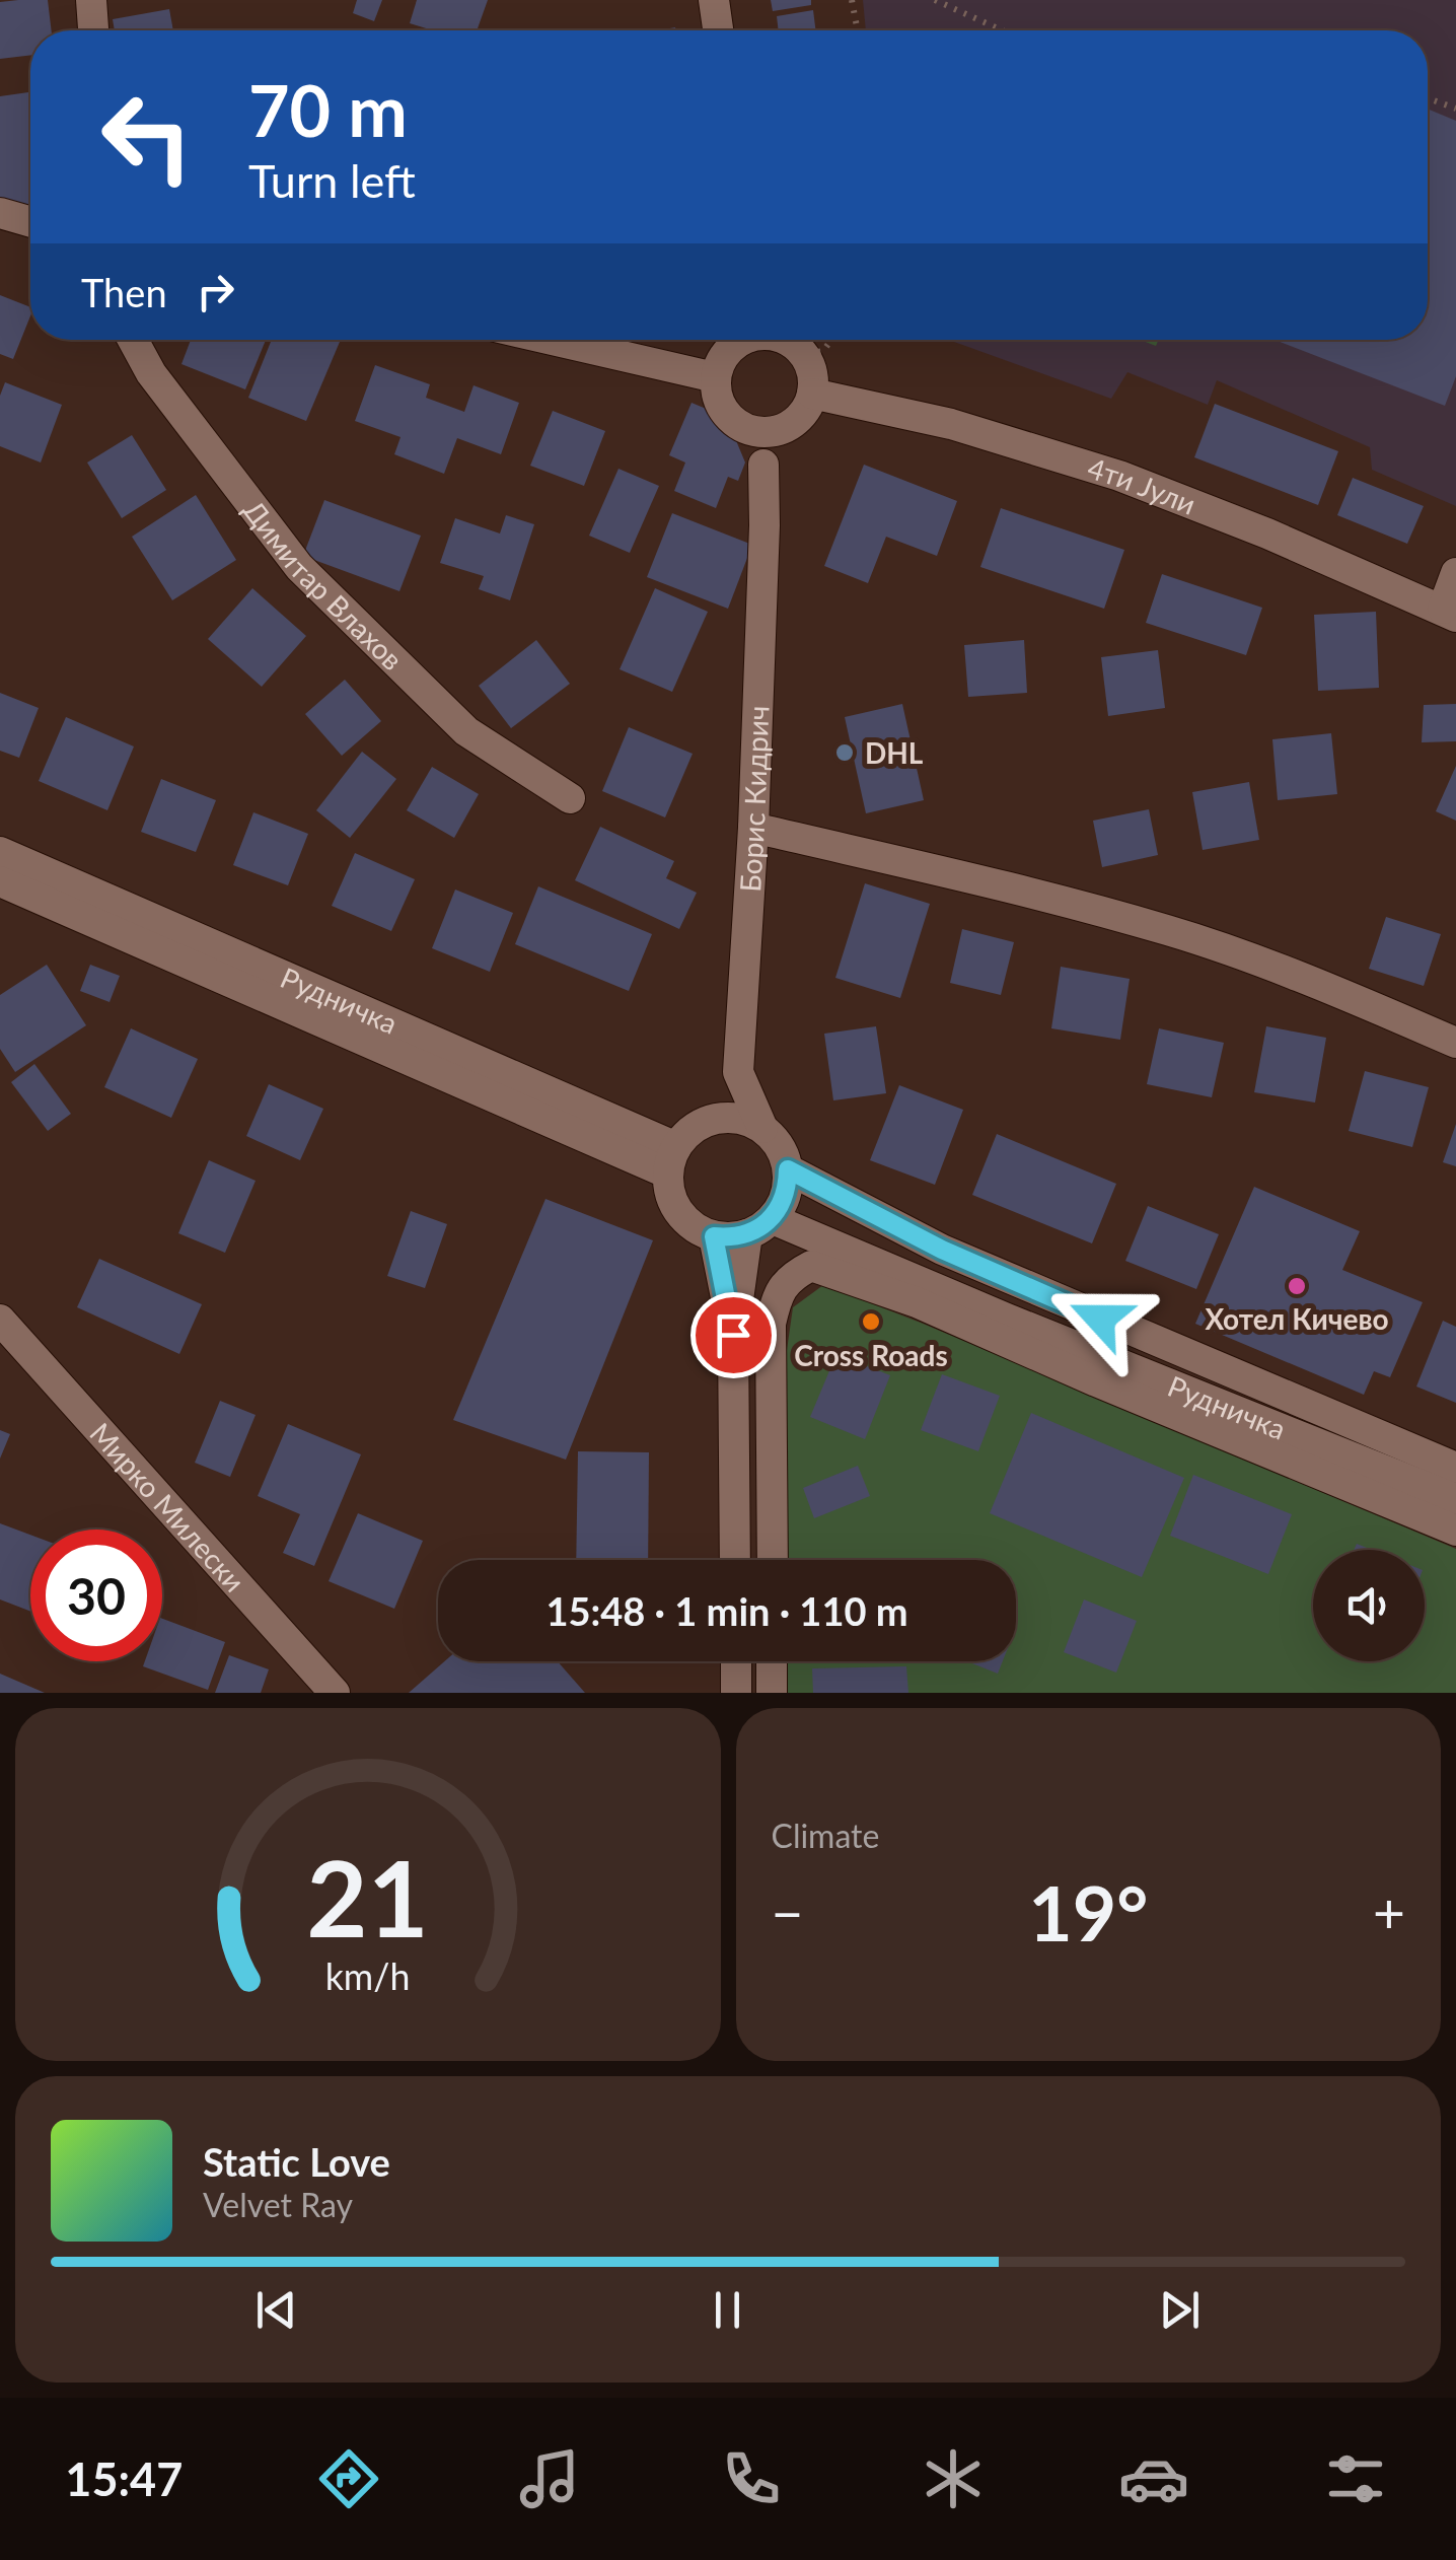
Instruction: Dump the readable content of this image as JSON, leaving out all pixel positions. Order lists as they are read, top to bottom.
{
  "streets": {
    "street": [
      "4ти Јули",
      "Димитар Влахов",
      "Борис Кидрич",
      "Рудничка",
      "Мирко Милески"
    ]
  },
  "crossings": [
    ["Борис Кидрич", "Рудничка"]
  ],
  "places": ["DHL", "Хотел Кичево", "Cross Roads"],
  "page": {
    "turn": ["70 m", "Turn left"],
    "then": "Then",
    "limit": "30",
    "trip": "15:48 · 1 min · 110 m",
    "tile": "Climate",
    "heat": ["−", "19°", "+"],
    "song": ["Static Love", "Velvet Ray"],
    "tabs": "15:47",
    "gauge": ["21", "km/h"]
  }
}
